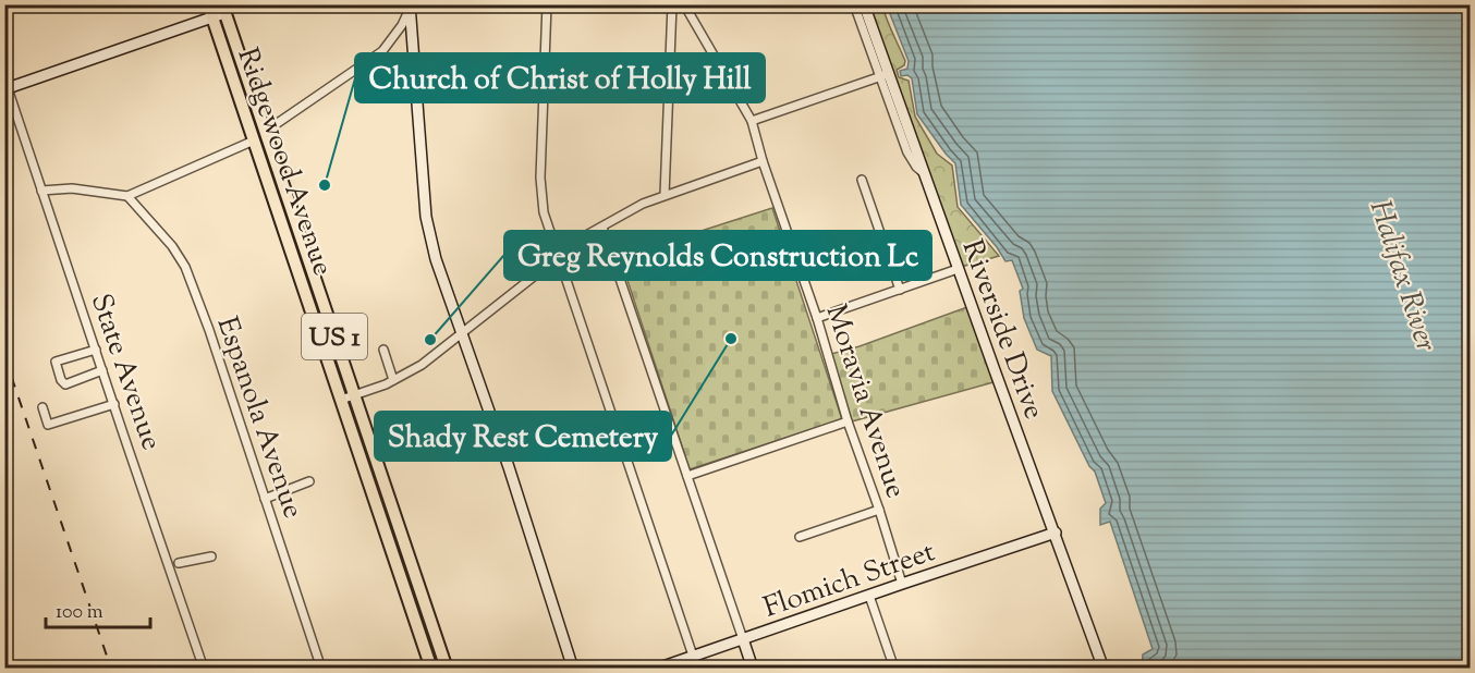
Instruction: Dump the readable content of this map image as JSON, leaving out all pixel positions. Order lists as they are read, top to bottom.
{
  "streets": {
    "main road": ["Ridgewood Avenue", "US 1"],
    "street": [
      "Riverside Drive",
      "State Avenue",
      "Moravia Avenue",
      "Espanola Avenue",
      "Flomich Street"
    ]
  },
  "crossings": [
    ["Riverside Drive", "Flomich Street"],
    ["Moravia Avenue", "Flomich Street"]
  ],
  "water": ["Halifax River"],
  "places": ["Church of Christ of Holly Hill", "Shady Rest Cemetery", "Greg Reynolds Construction Lc"],
  "scale_bar": "100 m"
}
